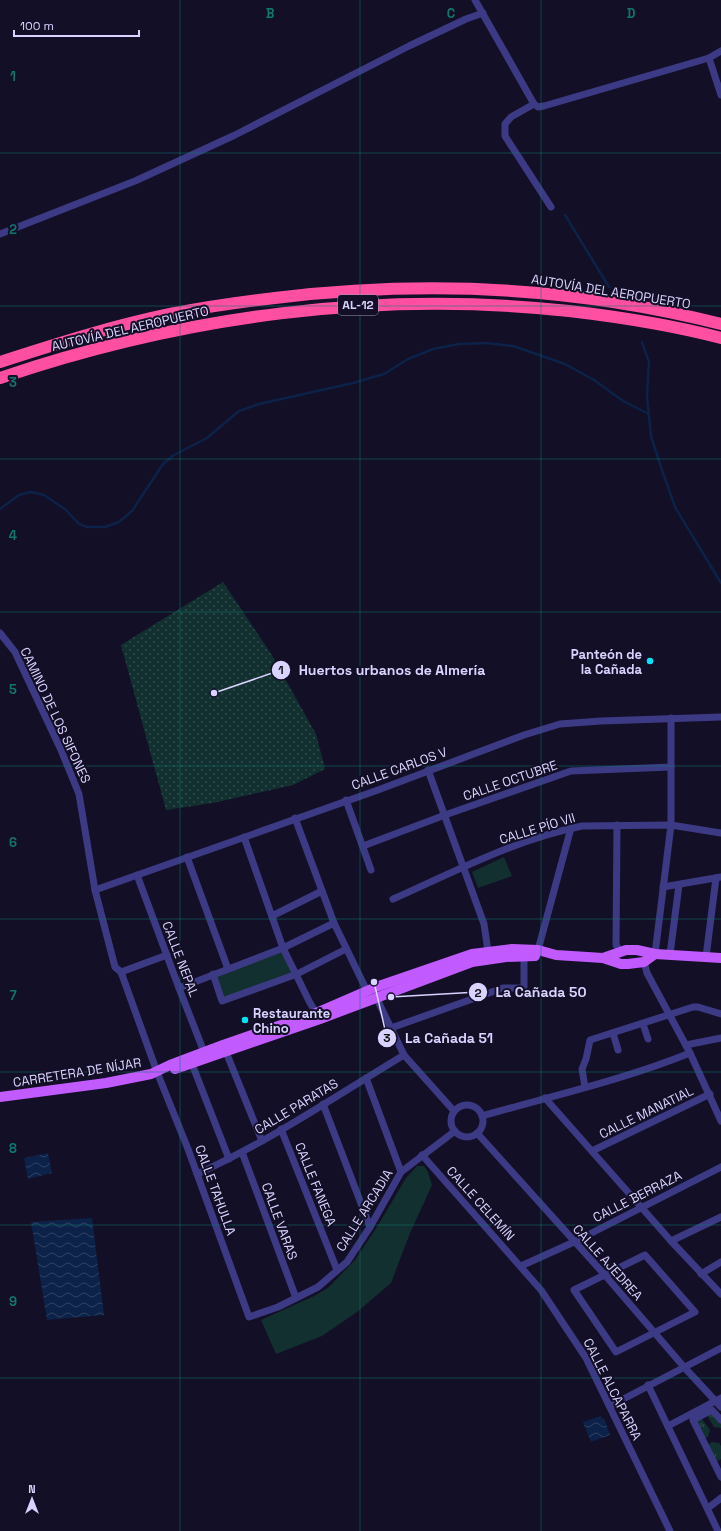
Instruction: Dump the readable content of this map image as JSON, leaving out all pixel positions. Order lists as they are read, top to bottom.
{
  "streets": {
    "highway": ["AUTOVÍA DEL AEROPUERTO", "AL-12"],
    "main road": ["CARRETERA DE NÍJAR"],
    "street": [
      "CAMINO DE LOS SIFONES",
      "CALLE CARLOS V",
      "CALLE OCTUBRE",
      "CALLE PÍO VII",
      "CALLE NEPAL",
      "CALLE PARATAS",
      "CALLE MANATIAL",
      "CALLE FANEGA",
      "CALLE TAHULLA",
      "CALLE BERRAZA",
      "CALLE CELEMÍN",
      "CALLE ARCADIA",
      "CALLE VARAS",
      "CALLE AJEDREA",
      "CALLE ALCAPARRA"
    ]
  },
  "crossings": [
    ["CAMINO DE LOS SIFONES", "CALLE CARLOS V"],
    ["CAMINO DE LOS SIFONES", "CALLE TAHULLA"],
    ["CALLE CARLOS V", "CALLE NEPAL"],
    ["CALLE NEPAL", "CARRETERA DE NÍJAR"],
    ["CARRETERA DE NÍJAR", "CALLE TAHULLA"],
    ["CALLE PARATAS", "CALLE FANEGA"],
    ["CALLE PARATAS", "CALLE TAHULLA"],
    ["CALLE PARATAS", "CALLE VARAS"],
    ["CALLE FANEGA", "CALLE ARCADIA"],
    ["CALLE TAHULLA", "CALLE ARCADIA"],
    ["CALLE BERRAZA", "CALLE CELEMÍN"],
    ["CALLE BERRAZA", "CALLE AJEDREA"],
    ["CALLE BERRAZA", "CALLE ALCAPARRA"],
    ["CALLE CELEMÍN", "CALLE ARCADIA"],
    ["CALLE CELEMÍN", "CALLE ALCAPARRA"],
    ["CALLE ARCADIA", "CALLE VARAS"],
    ["CALLE ARCADIA", "CALLE AJEDREA"]
  ],
  "places": [
    "Panteón de la Cañada",
    "Huertos urbanos de Almería",
    "La Cañada 51",
    "La Cañada 50",
    "Restaurante Chino"
  ],
  "scale_bar": "100 m",
  "north": "top",
  "grid": {
    "columns": ["B", "C", "D"],
    "rows": [
      "1",
      "2",
      "3",
      "4",
      "5",
      "6",
      "7",
      "8",
      "9"
    ]
  }
}
